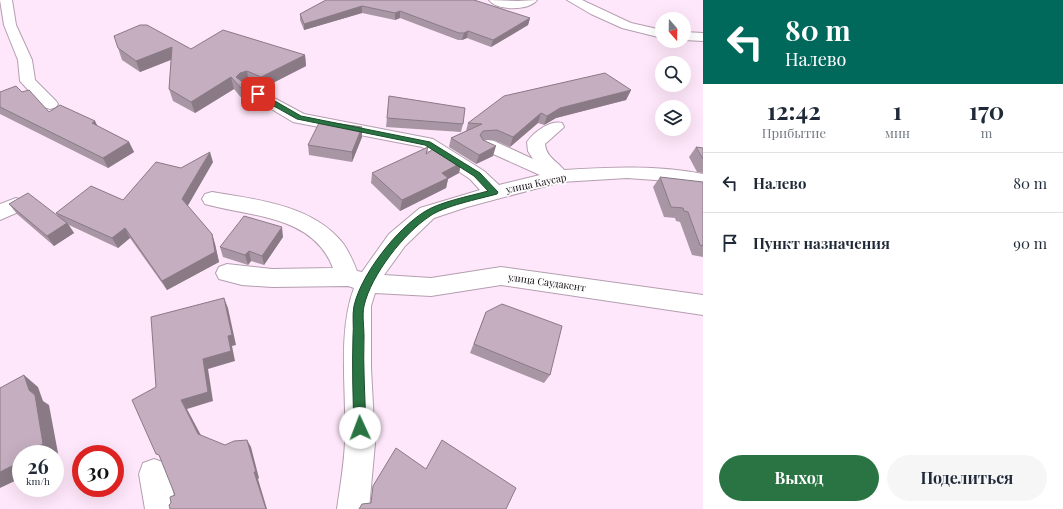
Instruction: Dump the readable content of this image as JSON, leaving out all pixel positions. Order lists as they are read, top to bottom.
{
  "streets": {
    "street": ["улица Каусар", "улица Саудакент"]
  },
  "crossings": [
    ["улица Каусар", "улица Саудакент"]
  ],
  "north": "bottom",
  "page": {
    "turn": ["80 m", "Налево"],
    "eta": [
      "12:42",
      "Прибытие",
      "1",
      "мин",
      "170",
      "m"
    ],
    "list": [
      {
        "name": "Налево",
        "value": "80 m"
      },
      {
        "name": "Пункт назначения",
        "value": "90 m"
      }
    ],
    "speed": "26 km/h",
    "limit": "30",
    "buttons": ["Выход", "Поделиться"]
  }
}
